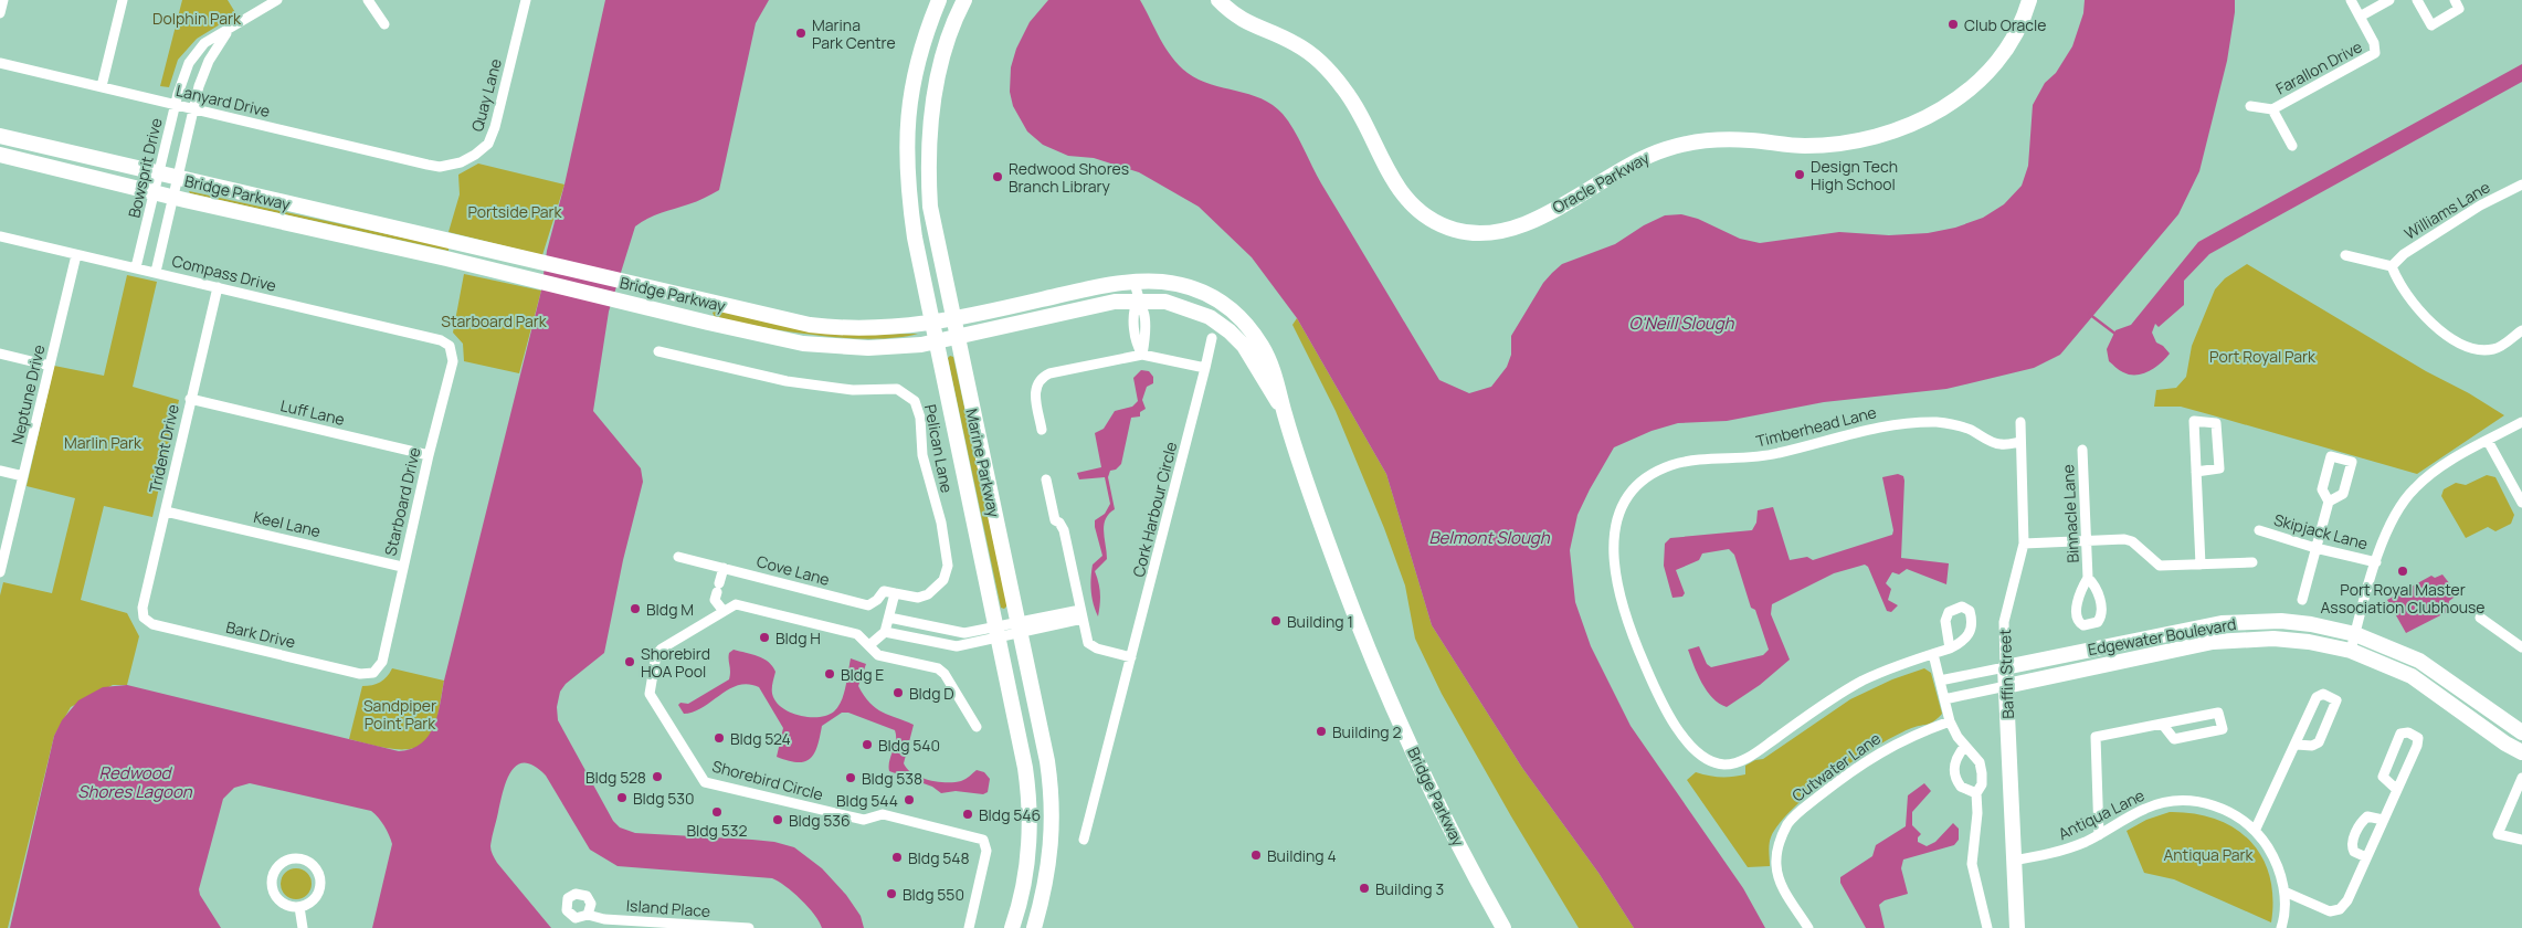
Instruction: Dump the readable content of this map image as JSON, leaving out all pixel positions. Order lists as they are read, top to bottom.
{
  "streets": {
    "street": [
      "Farallon Drive",
      "Quay Lane",
      "Lanyard Drive",
      "Bowsprit Drive",
      "Oracle Parkway",
      "Bridge Parkway",
      "Williams Lane",
      "Compass Drive",
      "Neptune Drive",
      "Luff Lane",
      "Timberhead Lane",
      "Trident Drive",
      "Pelican Lane",
      "Marine Parkway",
      "Starboard Drive",
      "Cork Harbour Circle",
      "Binnacle Lane",
      "Keel Lane",
      "Skipjack Lane",
      "Cove Lane",
      "Bark Drive",
      "Edgewater Boulevard",
      "Baffin Street",
      "Cutwater Lane",
      "Shorebird Circle",
      "Antiqua Lane",
      "Island Place"
    ]
  },
  "crossings": [
    ["Quay Lane", "Lanyard Drive"],
    ["Lanyard Drive", "Bowsprit Drive"],
    ["Bowsprit Drive", "Bridge Parkway"],
    ["Bowsprit Drive", "Compass Drive"],
    ["Bridge Parkway", "Marine Parkway"],
    ["Compass Drive", "Neptune Drive"],
    ["Compass Drive", "Trident Drive"],
    ["Compass Drive", "Starboard Drive"],
    ["Luff Lane", "Trident Drive"],
    ["Luff Lane", "Starboard Drive"],
    ["Timberhead Lane", "Baffin Street"],
    ["Trident Drive", "Keel Lane"],
    ["Trident Drive", "Bark Drive"],
    ["Pelican Lane", "Cove Lane"],
    ["Starboard Drive", "Keel Lane"],
    ["Starboard Drive", "Bark Drive"],
    ["Edgewater Boulevard", "Baffin Street"],
    ["Baffin Street", "Antiqua Lane"]
  ],
  "water": ["O'Neill Slough", "Belmont Slough", "Redwood Shores Lagoon"],
  "parks": [
    "Dolphin Park",
    "Portside Park",
    "Starboard Park",
    "Port Royal Park",
    "Marlin Park",
    "Sandpiper Point Park",
    "Antiqua Park"
  ],
  "places": [
    "Club Oracle",
    "Marina Park Centre",
    "Design Tech High School",
    "Redwood Shores Branch Library",
    "Port Royal Master Association Clubhouse",
    "Bldg M",
    "Building 1",
    "Bldg H",
    "Shorebird HOA Pool",
    "Bldg E",
    "Bldg D",
    "Building 2",
    "Bldg 524",
    "Bldg 540",
    "Bldg 528",
    "Bldg 538",
    "Bldg 530",
    "Bldg 544",
    "Bldg 532",
    "Bldg 546",
    "Bldg 536",
    "Building 4",
    "Bldg 548",
    "Building 3",
    "Bldg 550"
  ]
}
